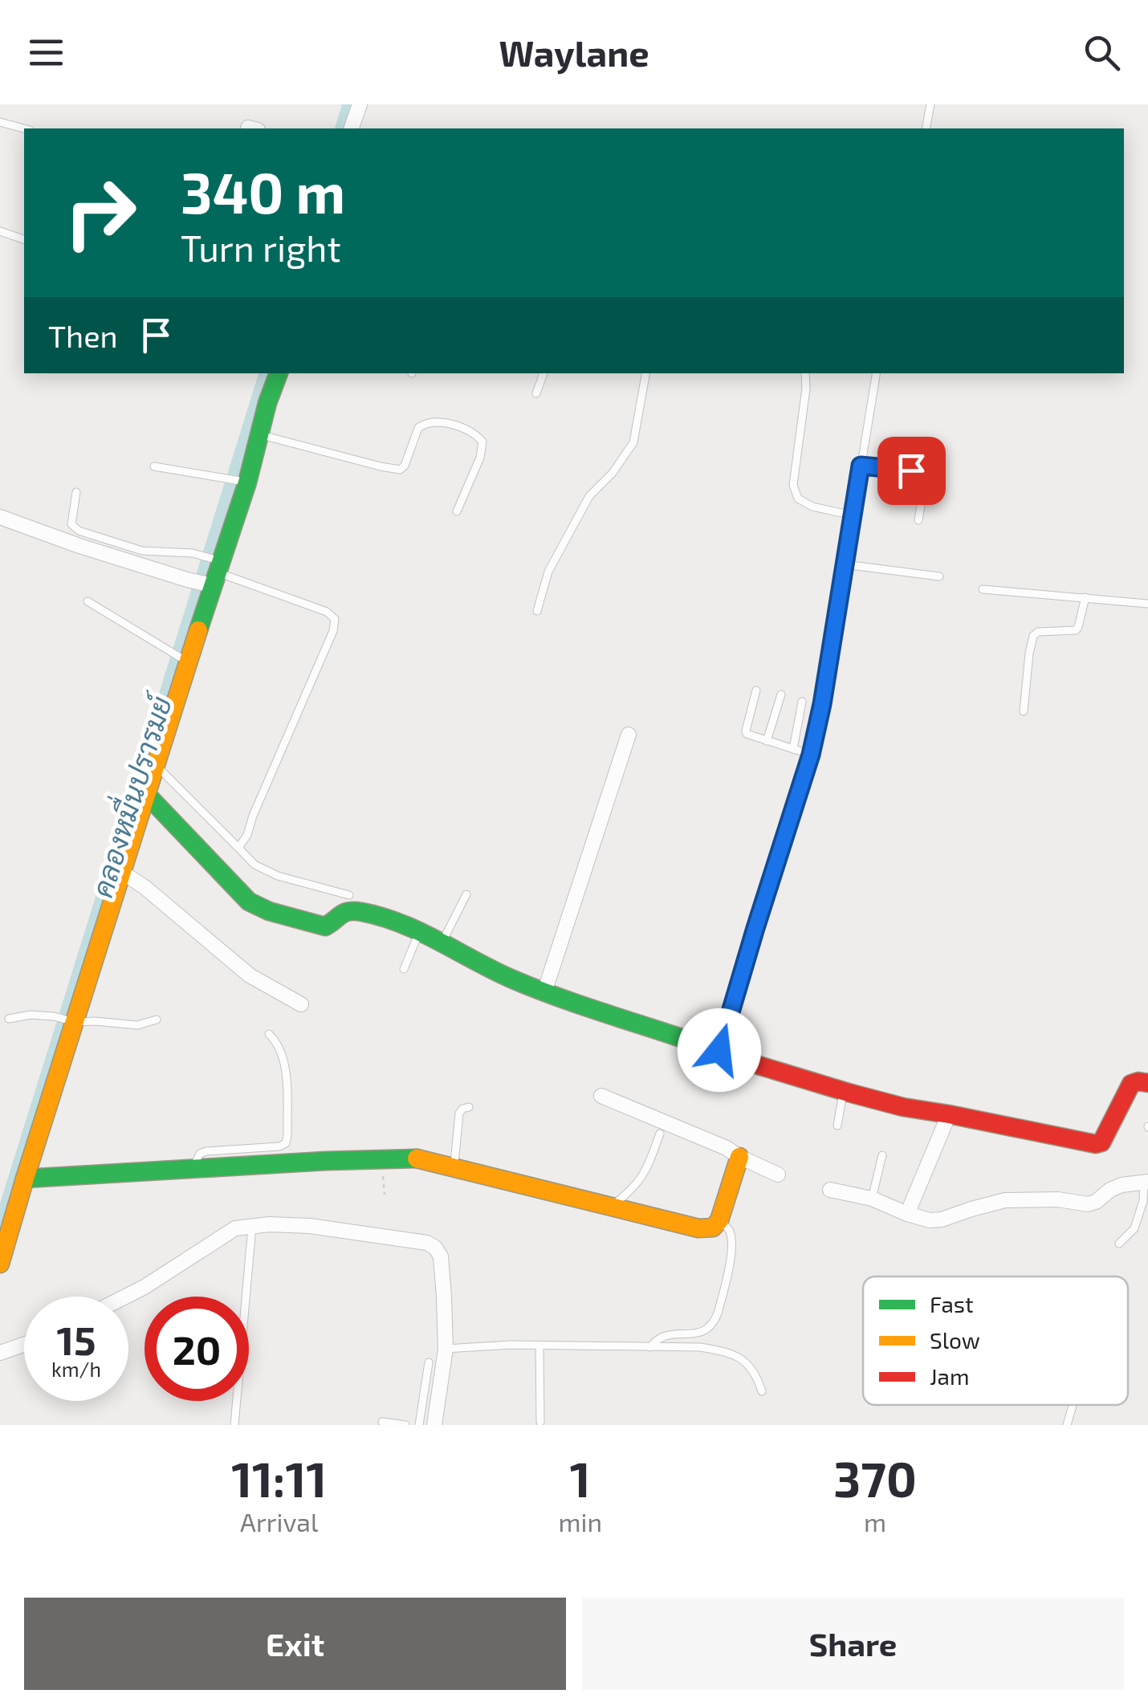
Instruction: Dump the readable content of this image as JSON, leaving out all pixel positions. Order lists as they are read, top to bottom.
{
  "water": ["คลองหมื่นปรารมย์"],
  "legend": ["Fast", "Slow", "Jam"],
  "page": {
    "header": "Waylane",
    "turn": ["340 m", "Turn right"],
    "then": "Then",
    "speed": "15 km/h",
    "limit": "20",
    "eta": [
      "11:11",
      "Arrival",
      "1",
      "min",
      "370",
      "m"
    ],
    "buttons": ["Exit", "Share"]
  }
}
